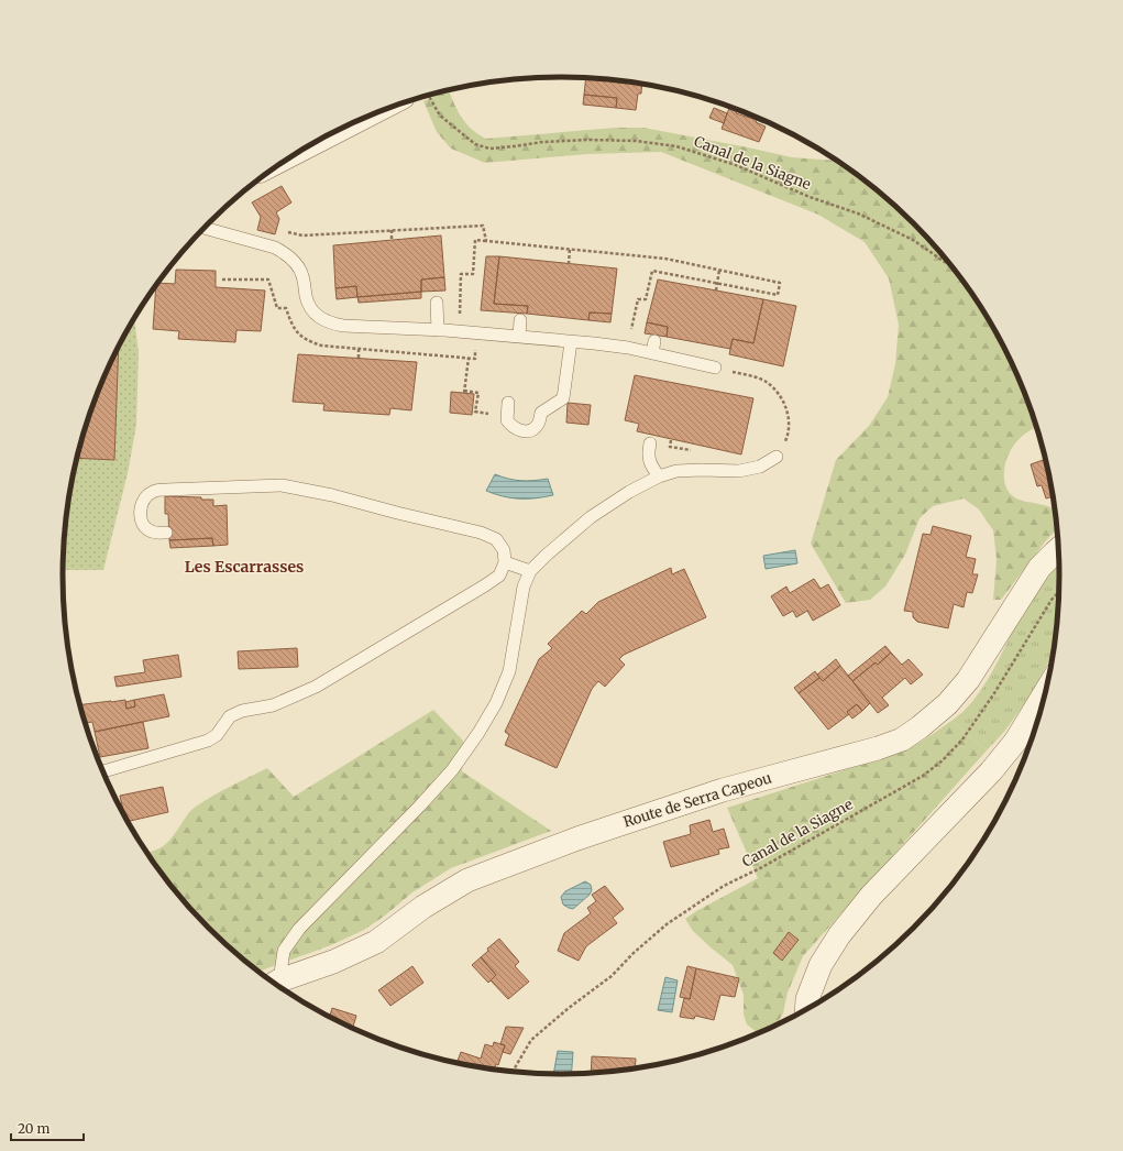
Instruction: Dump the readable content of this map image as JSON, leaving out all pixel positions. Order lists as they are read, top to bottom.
{
  "streets": {
    "street": ["Route de Serra Capeou"],
    "path": ["Canal de la Siagne"]
  },
  "districts": ["Les Escarrasses"],
  "scale_bar": "20 m"
}
